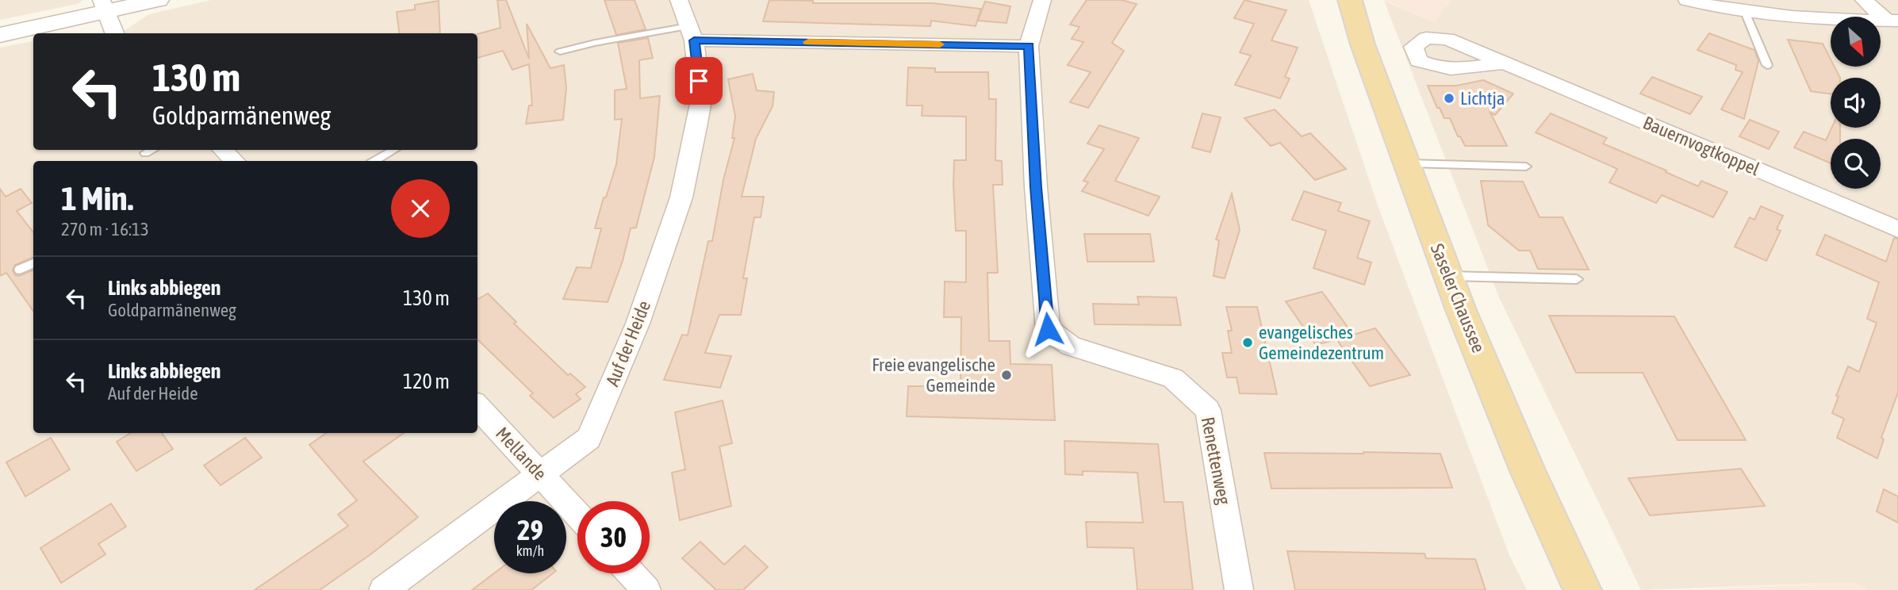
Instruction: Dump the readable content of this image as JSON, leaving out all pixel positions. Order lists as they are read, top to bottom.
{
  "streets": {
    "main road": ["Saseler Chaussee"],
    "street": [
      "Bauernvogtkoppel",
      "Auf der Heide",
      "Mellande",
      "Renettenweg"
    ]
  },
  "crossings": [
    ["Auf der Heide", "Mellande"]
  ],
  "places": ["Lichtja", "evangelisches Gemeindezentrum", "Freie evangelische Gemeinde"],
  "north": "bottom right",
  "page": {
    "turn": ["130 m", "Goldparmänenweg"],
    "heading": ["1 Min.", "270 m · 16:13"],
    "list": [
      {
        "name": "Links abbiegen",
        "note": "Goldparmänenweg",
        "value": "130 m"
      },
      {
        "name": "Links abbiegen",
        "note": "Auf der Heide",
        "value": "120 m"
      }
    ],
    "speed": "29 km/h",
    "limit": "30"
  }
}
